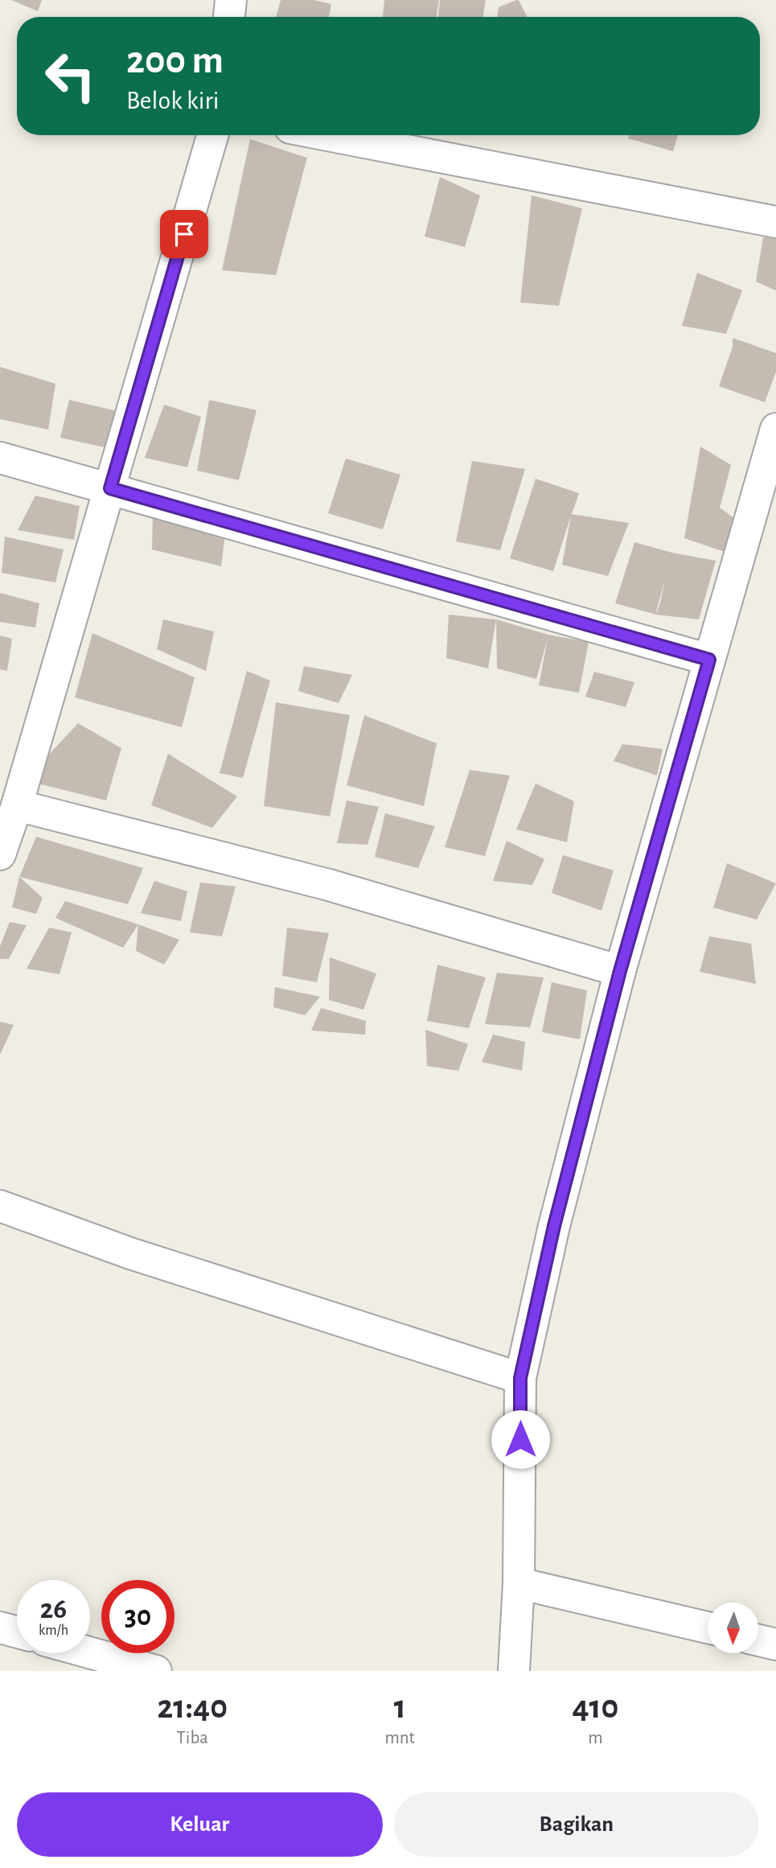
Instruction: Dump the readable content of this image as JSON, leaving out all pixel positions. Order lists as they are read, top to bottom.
{
  "north": "bottom",
  "page": {
    "turn": ["200 m", "Belok kiri"],
    "speed": "26 km/h",
    "limit": "30",
    "eta": [
      "21:40",
      "Tiba",
      "1",
      "mnt",
      "410",
      "m"
    ],
    "buttons": ["Keluar", "Bagikan"]
  }
}
